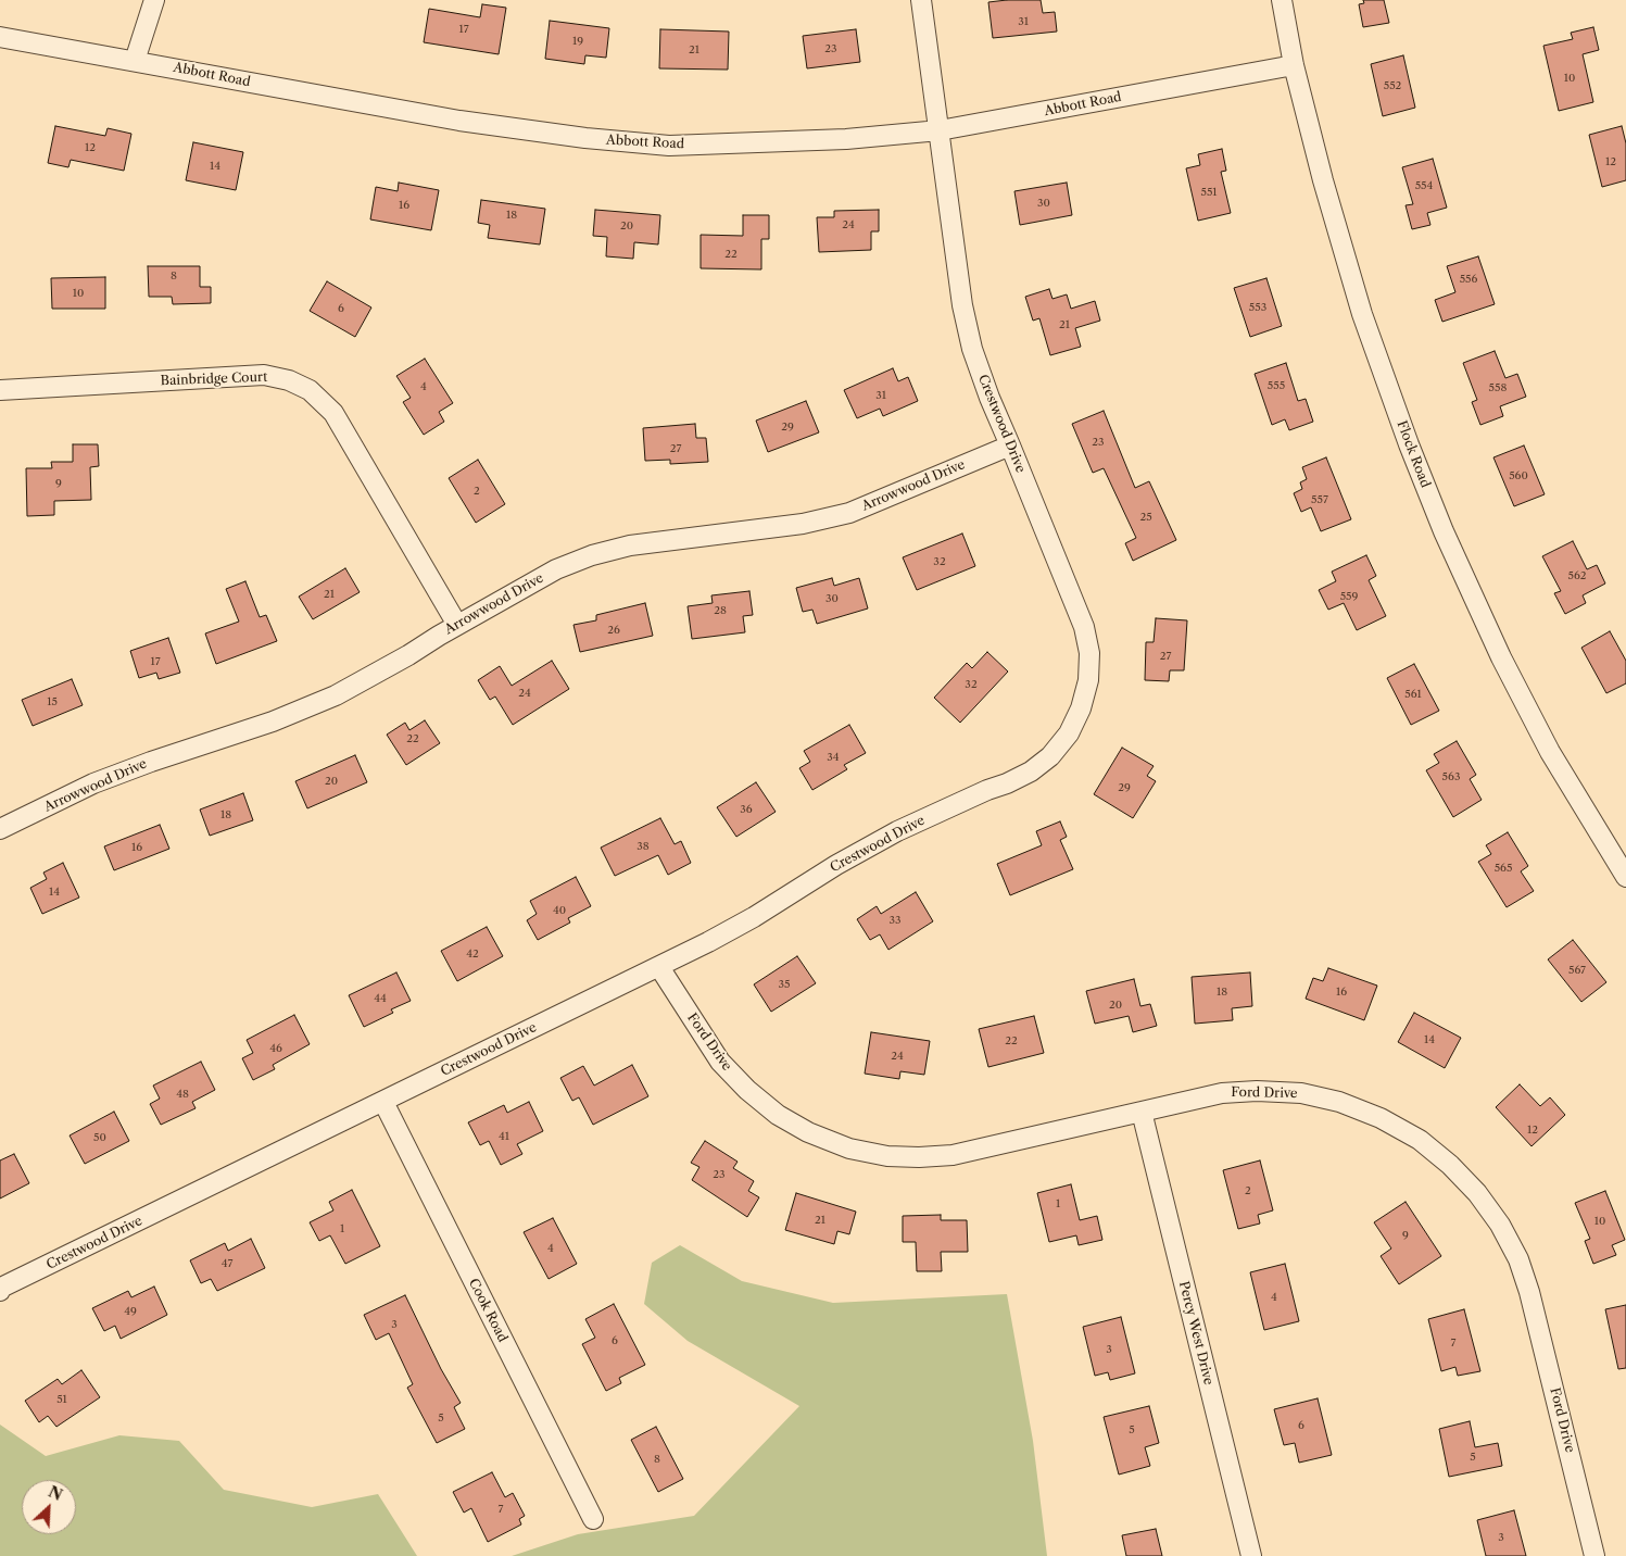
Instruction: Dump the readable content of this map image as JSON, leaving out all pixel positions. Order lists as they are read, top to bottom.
{
  "streets": {
    "street": [
      "Abbott Road",
      "Bainbridge Court",
      "Crestwood Drive",
      "Flock Road",
      "Arrowwood Drive",
      "Ford Drive",
      "Cook Road",
      "Percy West Drive"
    ]
  },
  "crossings": [
    ["Abbott Road", "Crestwood Drive"],
    ["Abbott Road", "Flock Road"],
    ["Bainbridge Court", "Arrowwood Drive"],
    ["Crestwood Drive", "Arrowwood Drive"],
    ["Crestwood Drive", "Ford Drive"],
    ["Crestwood Drive", "Cook Road"],
    ["Ford Drive", "Percy West Drive"]
  ],
  "house_numbers": [
    "31",
    "17",
    "19",
    "23",
    "21",
    "10",
    "552",
    "12",
    "12",
    "14",
    "554",
    "551",
    "30",
    "16",
    "18",
    "24",
    "20",
    "22",
    "8",
    "556",
    "10",
    "553",
    "6",
    "21",
    "555",
    "4",
    "558",
    "31",
    "29",
    "23",
    "27",
    "560",
    "9",
    "2",
    "557",
    "25",
    "32",
    "562",
    "21",
    "559",
    "30",
    "28",
    "26",
    "27",
    "17",
    "32",
    "24",
    "561",
    "15",
    "22",
    "34",
    "563",
    "20",
    "29",
    "36",
    "18",
    "38",
    "16",
    "565",
    "14",
    "40",
    "33",
    "42",
    "567",
    "35",
    "18",
    "16",
    "44",
    "20",
    "14",
    "22",
    "46",
    "24",
    "48",
    "12",
    "41",
    "50",
    "23",
    "2",
    "1",
    "21",
    "10",
    "1",
    "9",
    "4",
    "47",
    "4",
    "49",
    "3",
    "6",
    "7",
    "3",
    "51",
    "5",
    "6",
    "5",
    "5",
    "8",
    "7",
    "3"
  ],
  "north": "top right"
}
